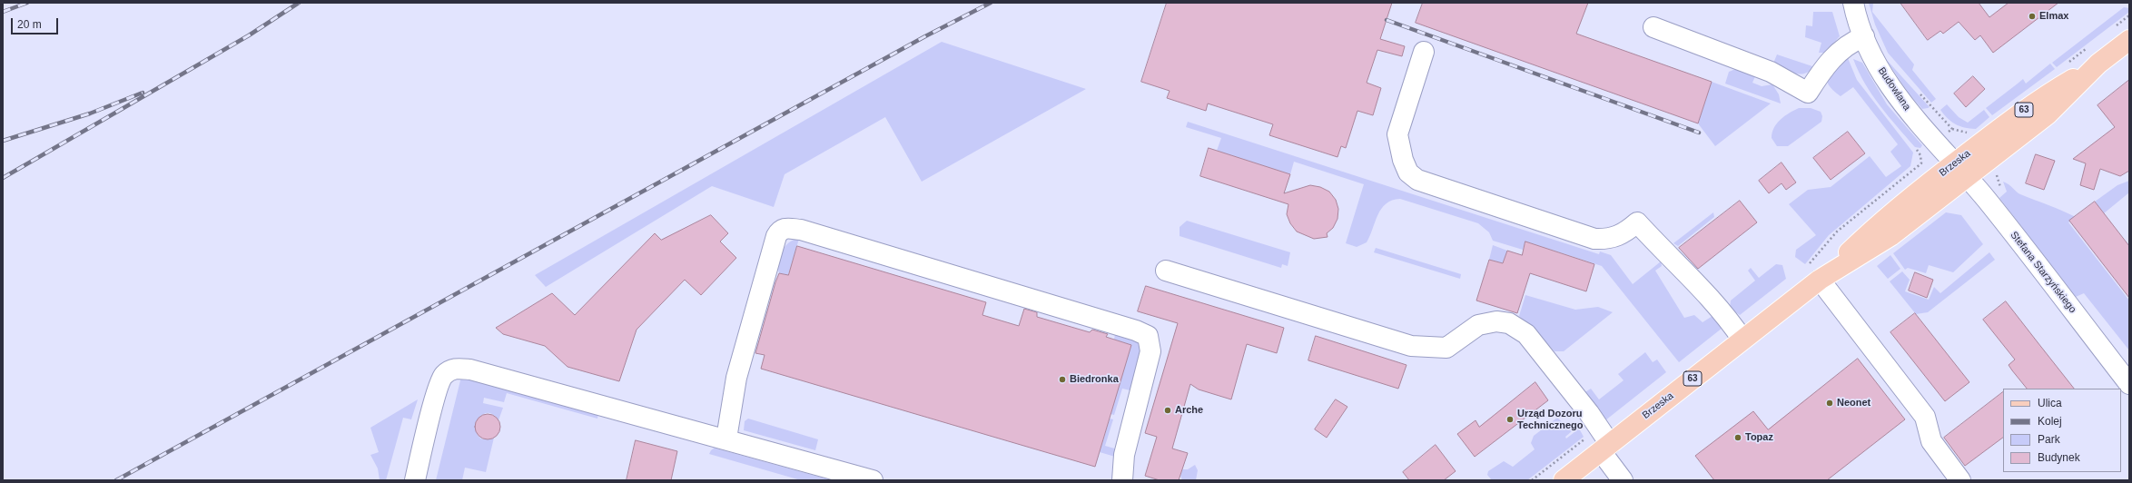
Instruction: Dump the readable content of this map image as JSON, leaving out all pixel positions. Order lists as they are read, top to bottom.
{
  "streets": {
    "main road": ["63", "Brzeska"],
    "street": ["Budowlana", "Stefana Starzyńskiego"]
  },
  "crossings": [
    ["Budowlana", "Brzeska"],
    ["Budowlana", "Stefana Starzyńskiego"],
    ["Brzeska", "Stefana Starzyńskiego"]
  ],
  "places": [
    "Elmax",
    "Biedronka",
    "Neonet",
    "Arche",
    "Urząd Dozoru Technicznego",
    "Topaz"
  ],
  "legend": [
    "Ulica",
    "Kolej",
    "Park",
    "Budynek"
  ],
  "scale_bar": "20 m"
}
